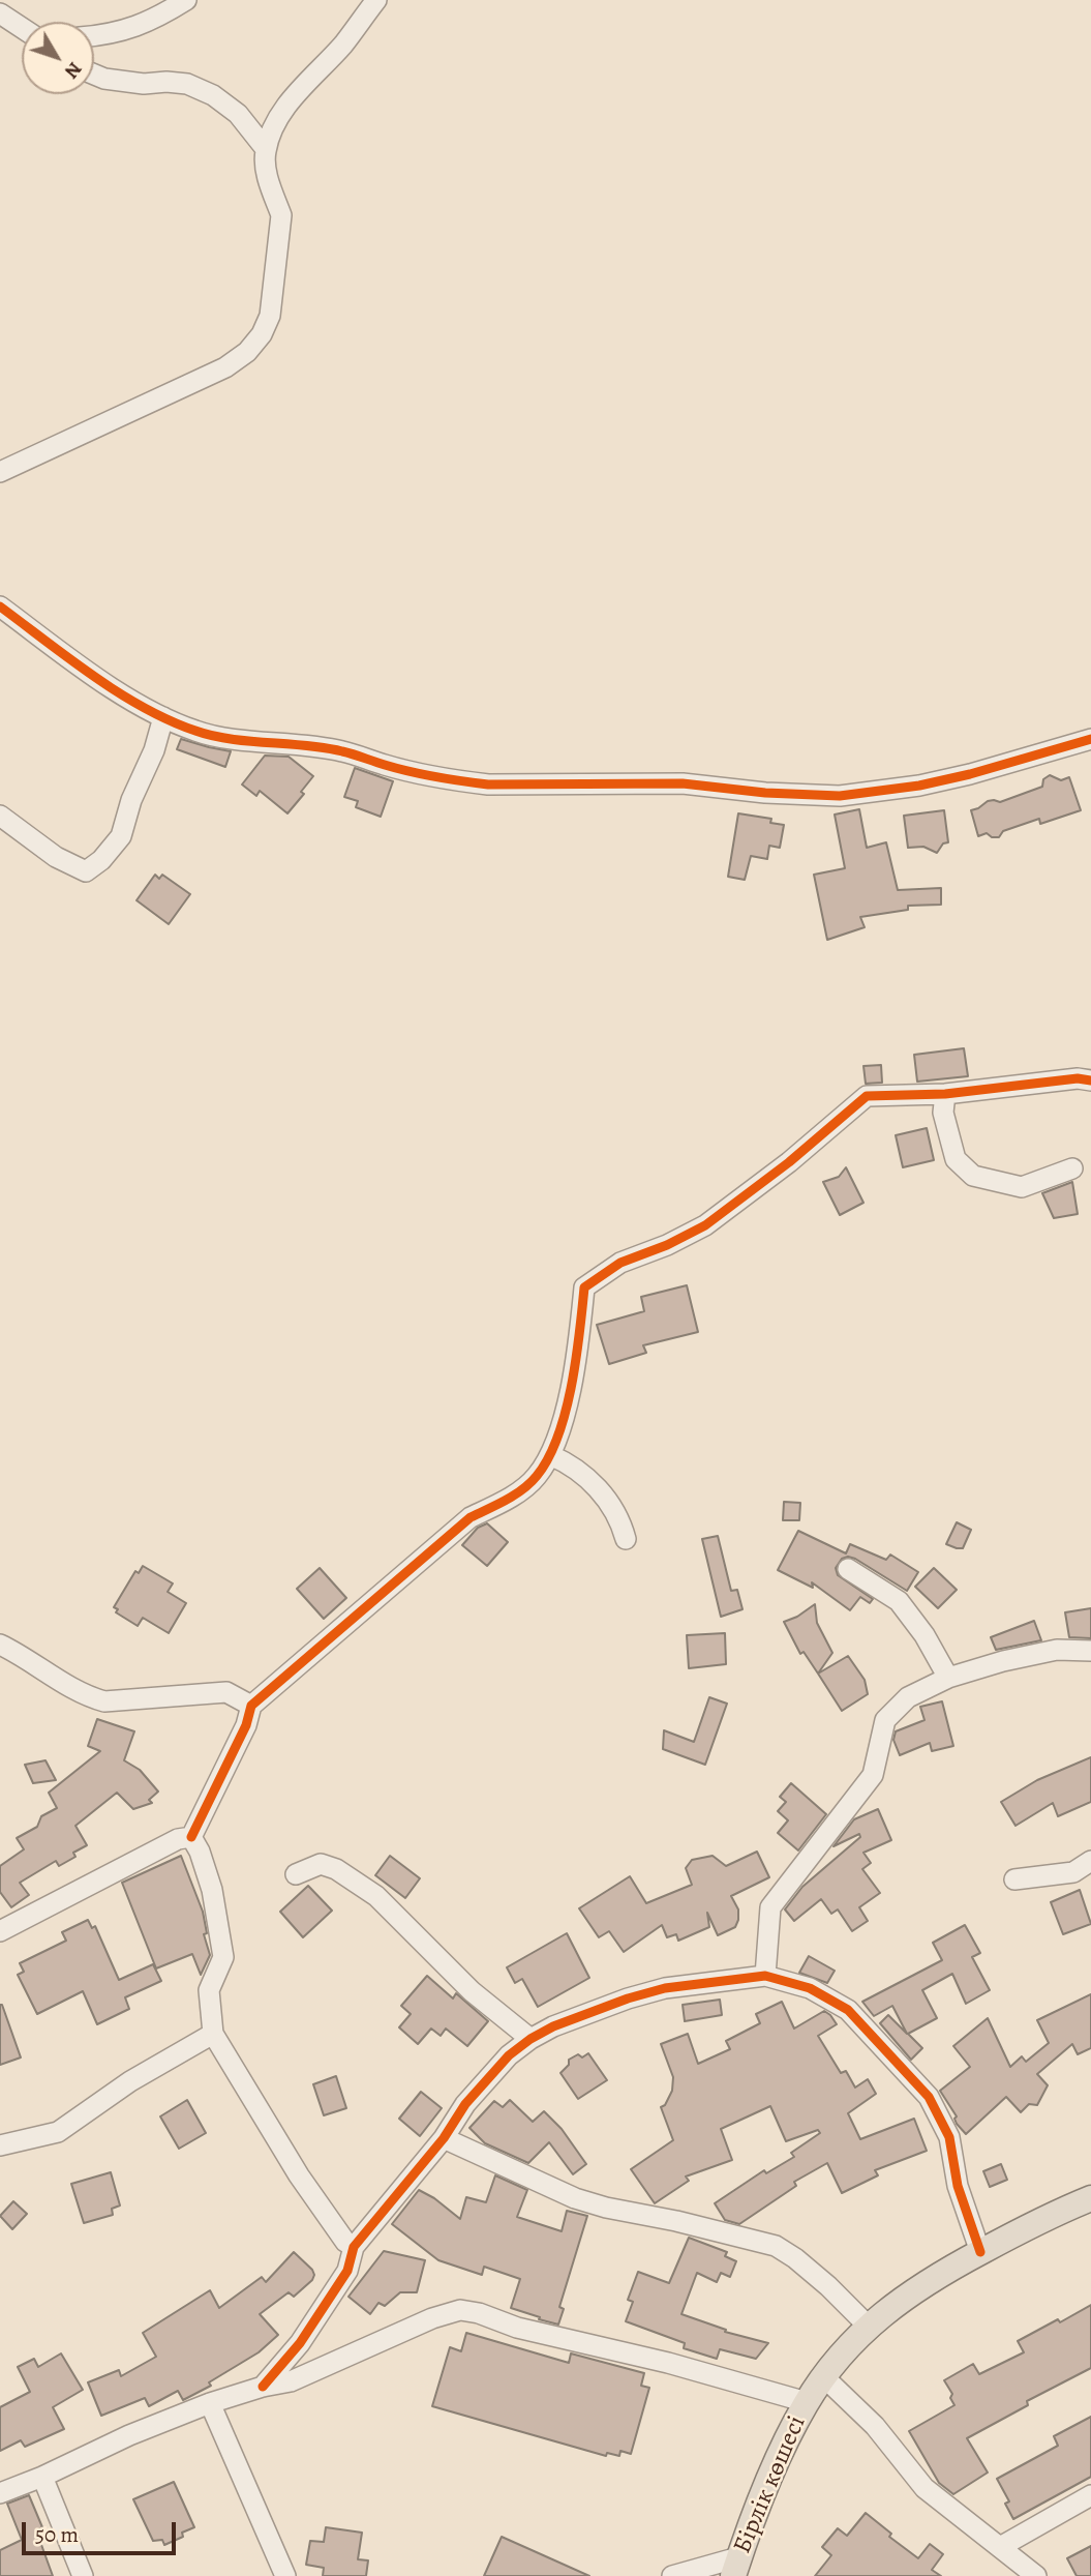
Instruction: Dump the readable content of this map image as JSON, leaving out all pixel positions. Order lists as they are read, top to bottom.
{
  "streets": {
    "main road": ["Бірлік көшесі"]
  },
  "scale_bar": "50 m",
  "north": "bottom right"
}
